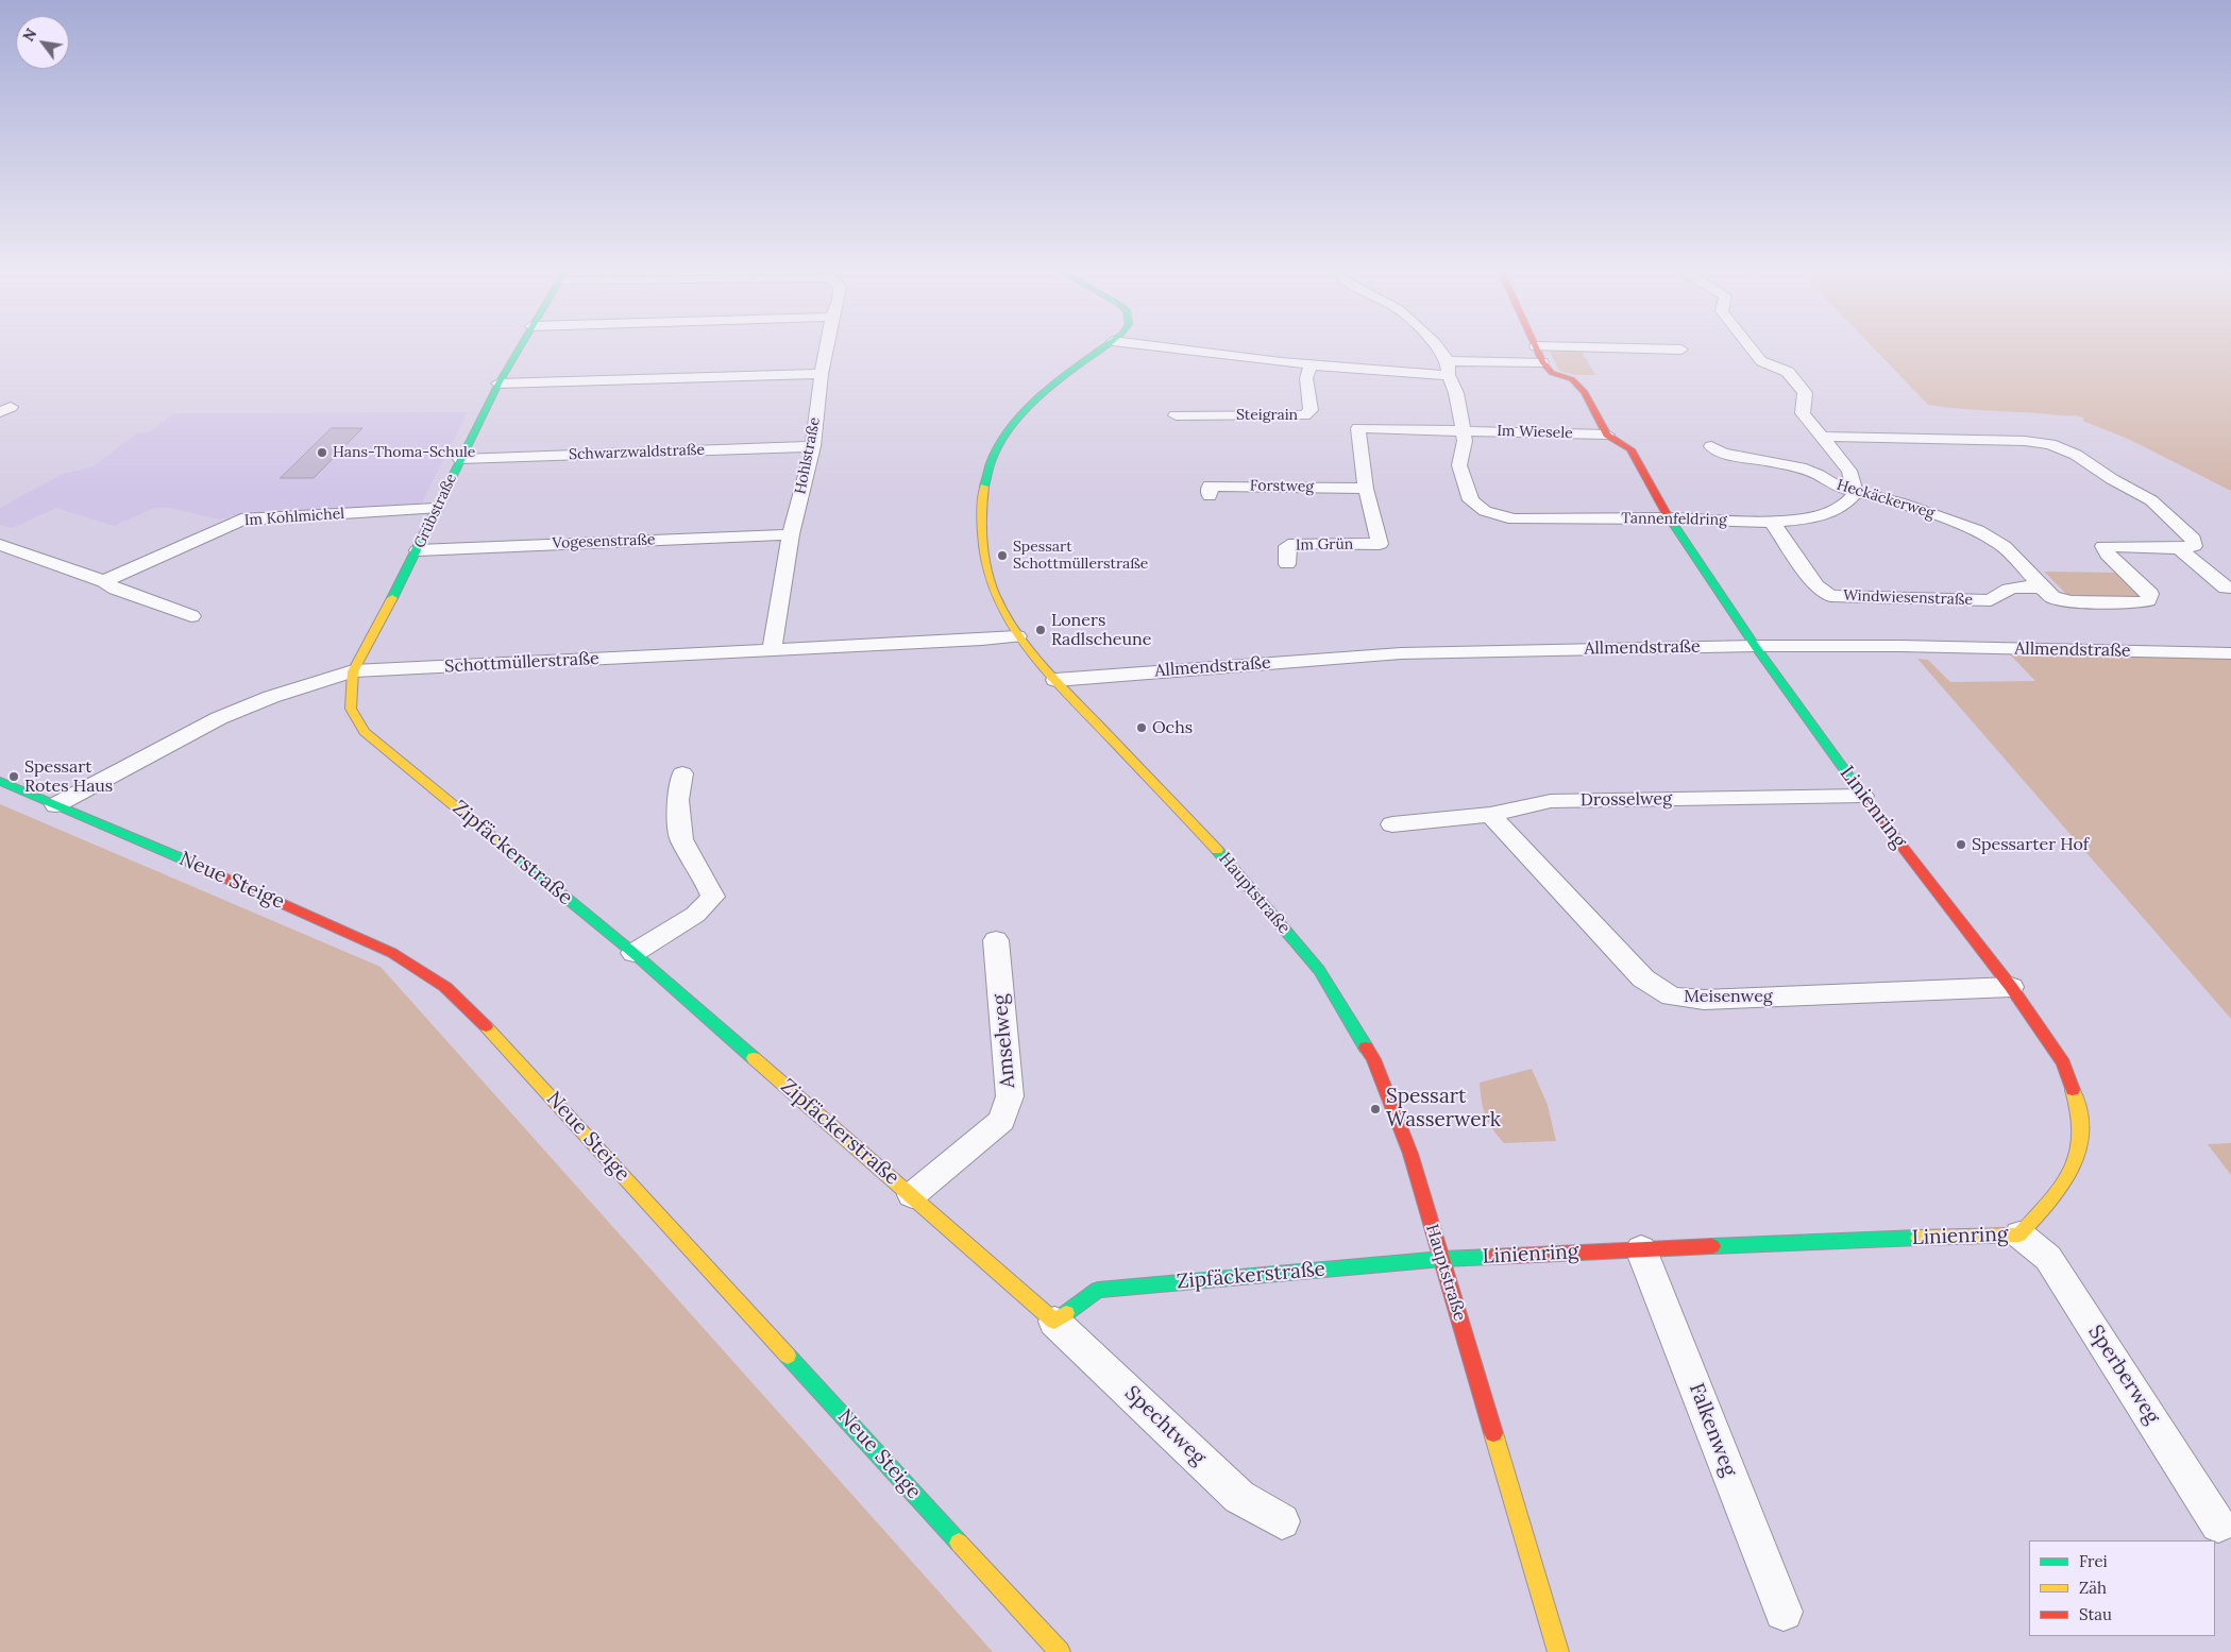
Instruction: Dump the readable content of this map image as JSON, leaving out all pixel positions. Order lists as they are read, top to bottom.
{
  "streets": {
    "street": [
      "Steigrain",
      "Im Wiesele",
      "Schwarzwaldstraße",
      "Hohlstraße",
      "Forstweg",
      "Heckäckerweg",
      "Grübstraße",
      "Im Kohlmichel",
      "Tannenfeldring",
      "Vogesenstraße",
      "Im Grün",
      "Windwiesenstraße",
      "Allmendstraße",
      "Schottmüllerstraße",
      "Drosselweg",
      "Linienring",
      "Zipfäckerstraße",
      "Neue Steige",
      "Hauptstraße",
      "Meisenweg",
      "Amselweg",
      "Sperberweg",
      "Spechtweg",
      "Falkenweg"
    ]
  },
  "crossings": [
    ["Im Wiesele", "Forstweg"],
    ["Im Wiesele", "Tannenfeldring"],
    ["Im Wiesele", "Im Grün"],
    ["Im Wiesele", "Linienring"],
    ["Schwarzwaldstraße", "Hohlstraße"],
    ["Schwarzwaldstraße", "Grübstraße"],
    ["Hohlstraße", "Vogesenstraße"],
    ["Hohlstraße", "Schottmüllerstraße"],
    ["Forstweg", "Im Grün"],
    ["Heckäckerweg", "Tannenfeldring"],
    ["Heckäckerweg", "Windwiesenstraße"],
    ["Grübstraße", "Im Kohlmichel"],
    ["Grübstraße", "Vogesenstraße"],
    ["Grübstraße", "Schottmüllerstraße"],
    ["Grübstraße", "Zipfäckerstraße"],
    ["Tannenfeldring", "Windwiesenstraße"],
    ["Tannenfeldring", "Linienring"],
    ["Allmendstraße", "Linienring"],
    ["Allmendstraße", "Hauptstraße"],
    ["Schottmüllerstraße", "Zipfäckerstraße"],
    ["Schottmüllerstraße", "Neue Steige"],
    ["Schottmüllerstraße", "Hauptstraße"],
    ["Drosselweg", "Linienring"],
    ["Drosselweg", "Meisenweg"],
    ["Linienring", "Zipfäckerstraße"],
    ["Linienring", "Hauptstraße"],
    ["Linienring", "Meisenweg"],
    ["Linienring", "Sperberweg"],
    ["Linienring", "Falkenweg"],
    ["Zipfäckerstraße", "Hauptstraße"],
    ["Zipfäckerstraße", "Amselweg"],
    ["Zipfäckerstraße", "Spechtweg"]
  ],
  "places": [
    "Hans-Thoma-Schule",
    "Spessart Schottmüllerstraße",
    "Loners Radlscheune",
    "Ochs",
    "Spessart Rotes Haus",
    "Spessarter Hof",
    "Spessart Wasserwerk"
  ],
  "legend": ["Frei", "Zäh", "Stau"],
  "north": "top left"
}
